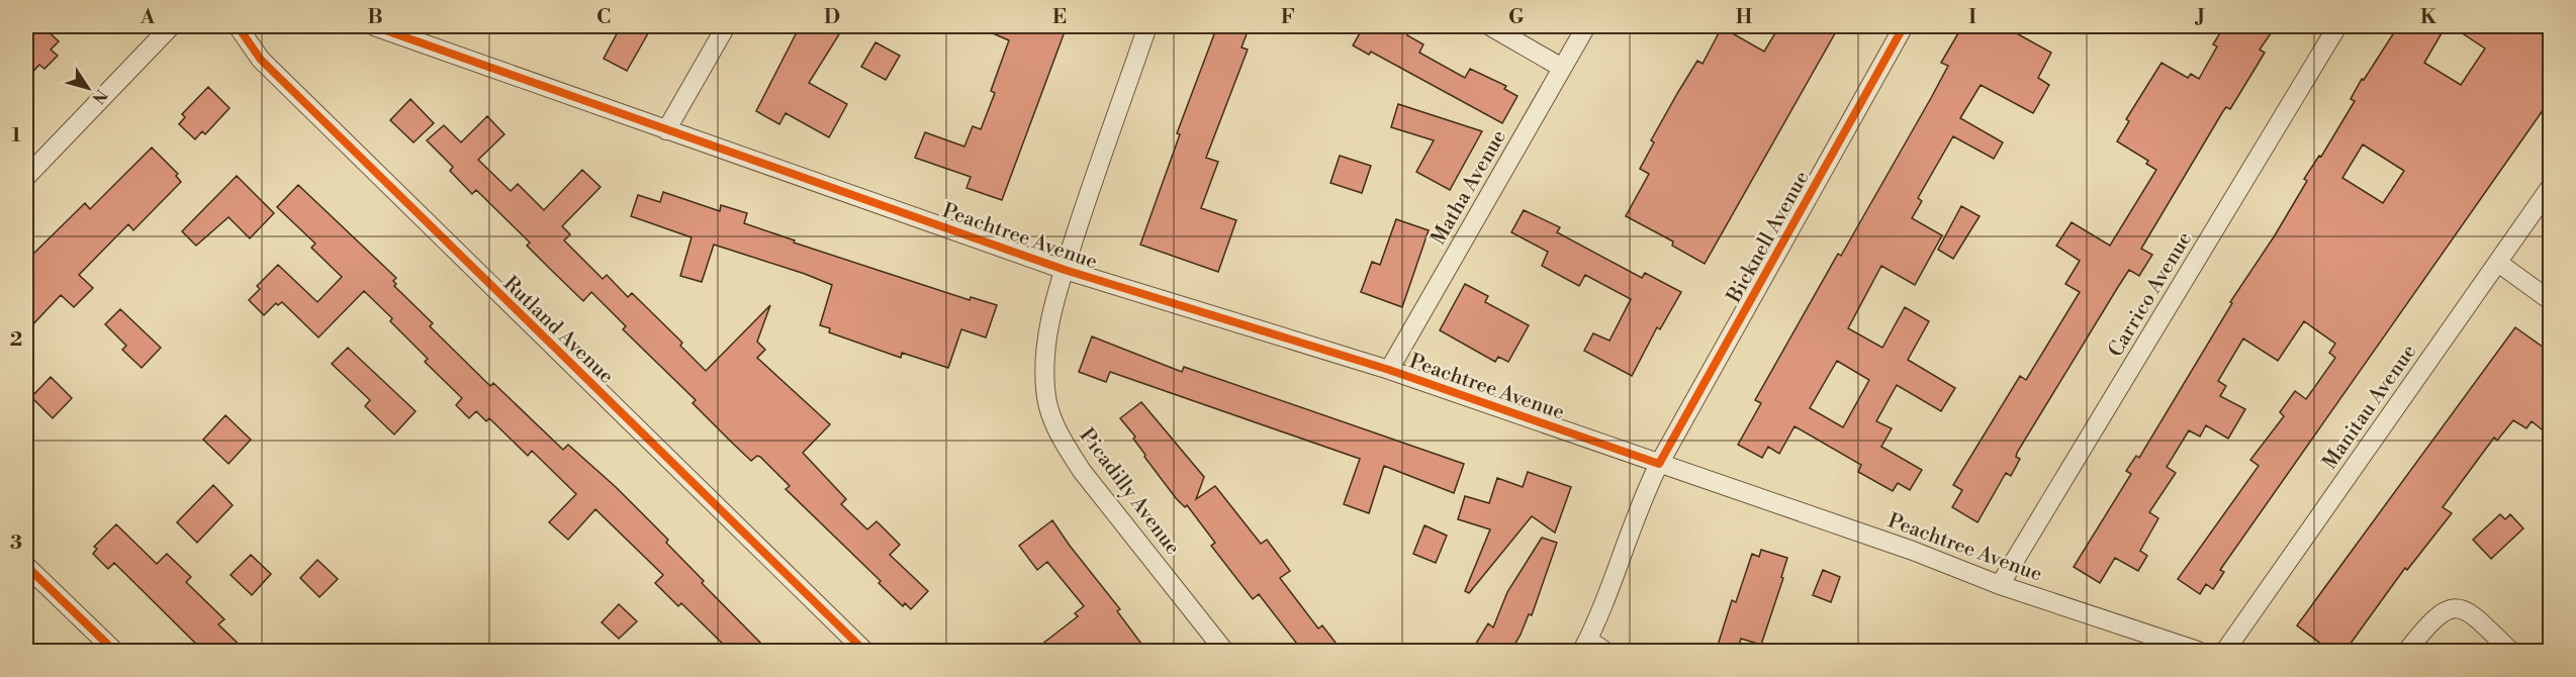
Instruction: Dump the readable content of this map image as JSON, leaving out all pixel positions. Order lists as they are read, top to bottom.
{
  "streets": {
    "street": [
      "Matha Avenue",
      "Peachtree Avenue",
      "Bicknell Avenue",
      "Carrico Avenue",
      "Rutland Avenue",
      "Manitau Avenue",
      "Picadilly Avenue"
    ]
  },
  "crossings": [
    ["Matha Avenue", "Peachtree Avenue"],
    ["Peachtree Avenue", "Bicknell Avenue"],
    ["Peachtree Avenue", "Carrico Avenue"],
    ["Peachtree Avenue", "Picadilly Avenue"]
  ],
  "north": "bottom right",
  "grid": {
    "columns": [
      "A",
      "B",
      "C",
      "D",
      "E",
      "F",
      "G",
      "H",
      "I",
      "J",
      "K"
    ],
    "rows": ["1", "2", "3"]
  }
}
